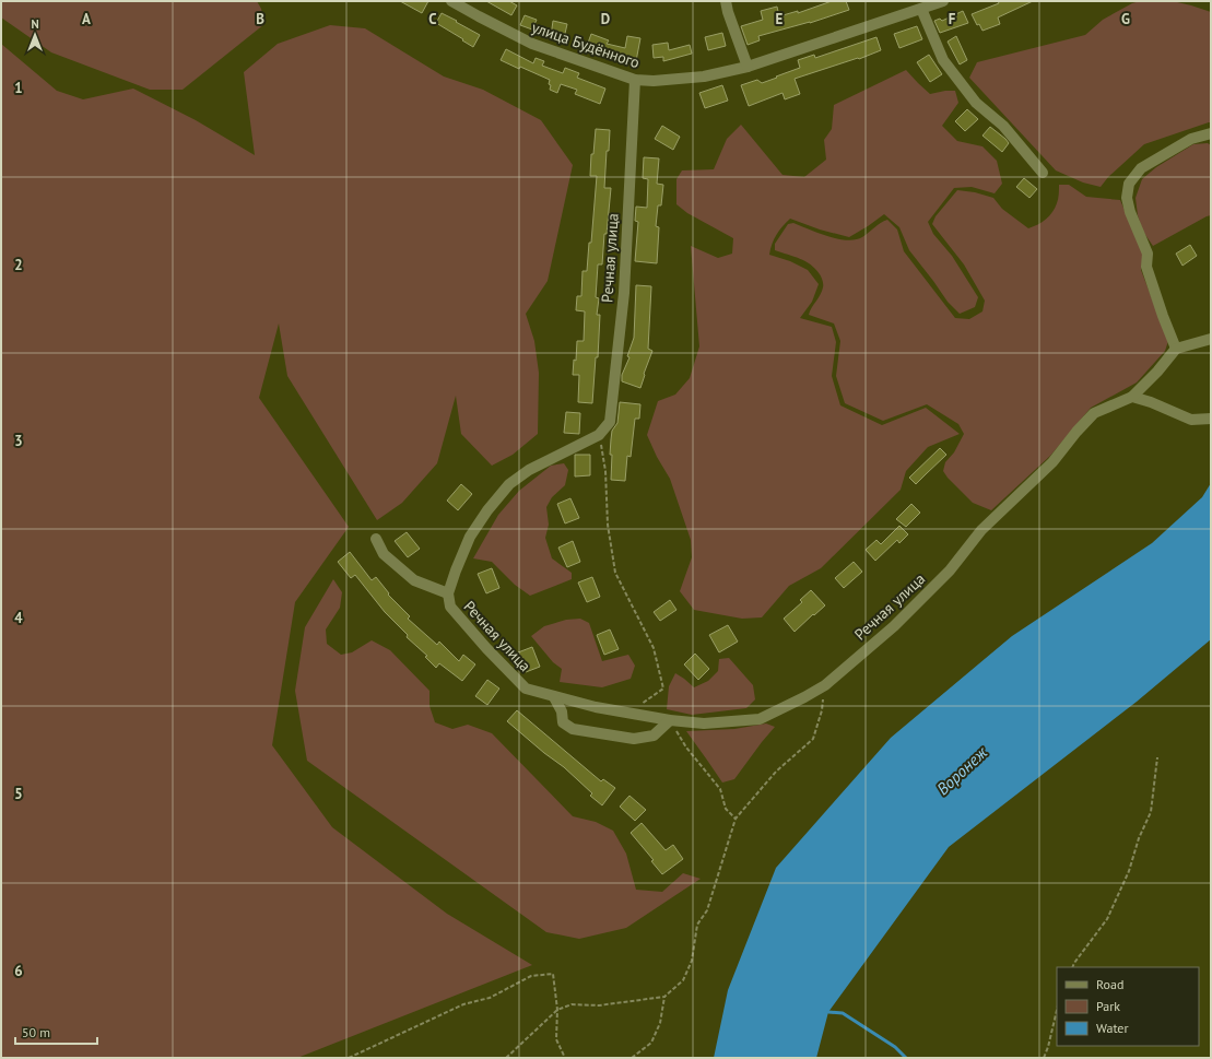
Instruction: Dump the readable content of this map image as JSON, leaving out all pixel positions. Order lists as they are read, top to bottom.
{
  "streets": {
    "street": ["улица Будённого", "Речная улица"]
  },
  "crossings": [
    ["улица Будённого", "Речная улица"]
  ],
  "water": ["Воронеж"],
  "legend": ["Road", "Park", "Water"],
  "scale_bar": "50 m",
  "north": "top",
  "grid": {
    "columns": [
      "A",
      "B",
      "C",
      "D",
      "E",
      "F",
      "G"
    ],
    "rows": [
      "1",
      "2",
      "3",
      "4",
      "5",
      "6"
    ]
  }
}
